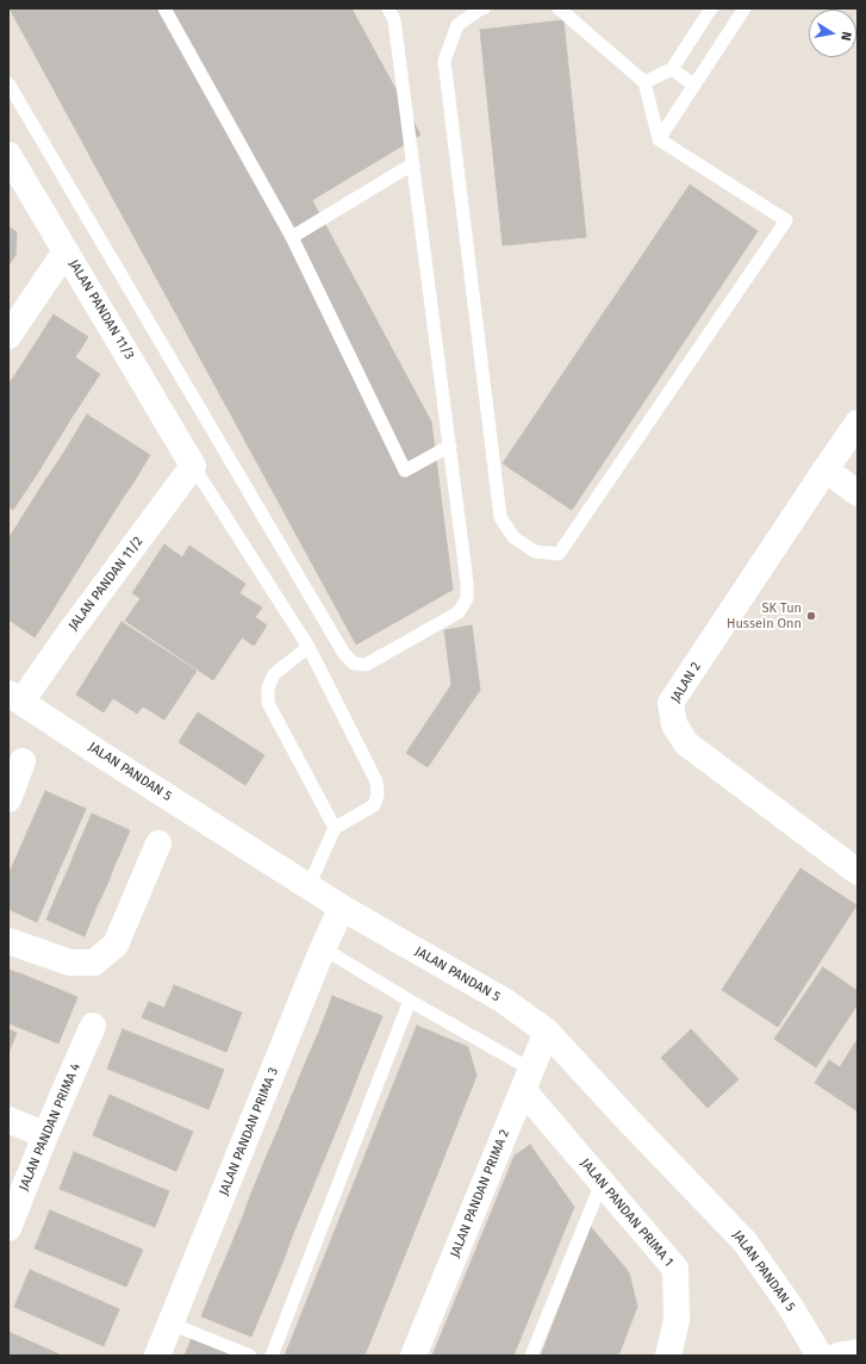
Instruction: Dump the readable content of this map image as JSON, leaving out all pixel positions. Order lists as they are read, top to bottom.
{
  "streets": {
    "street": [
      "JALAN PANDAN 11/3",
      "JALAN PANDAN 11/2",
      "JALAN 2",
      "JALAN PANDAN 5",
      "JALAN PANDAN PRIMA 4",
      "JALAN PANDAN PRIMA 3",
      "JALAN PANDAN PRIMA 2",
      "JALAN PANDAN PRIMA 1"
    ]
  },
  "crossings": [
    ["JALAN PANDAN 11/3", "JALAN PANDAN 11/2"],
    ["JALAN PANDAN 11/2", "JALAN PANDAN 5"],
    ["JALAN PANDAN 5", "JALAN PANDAN PRIMA 3"],
    ["JALAN PANDAN 5", "JALAN PANDAN PRIMA 2"],
    ["JALAN PANDAN PRIMA 2", "JALAN PANDAN PRIMA 1"]
  ],
  "places": ["SK Tun Hussein Onn"],
  "north": "right"
}
